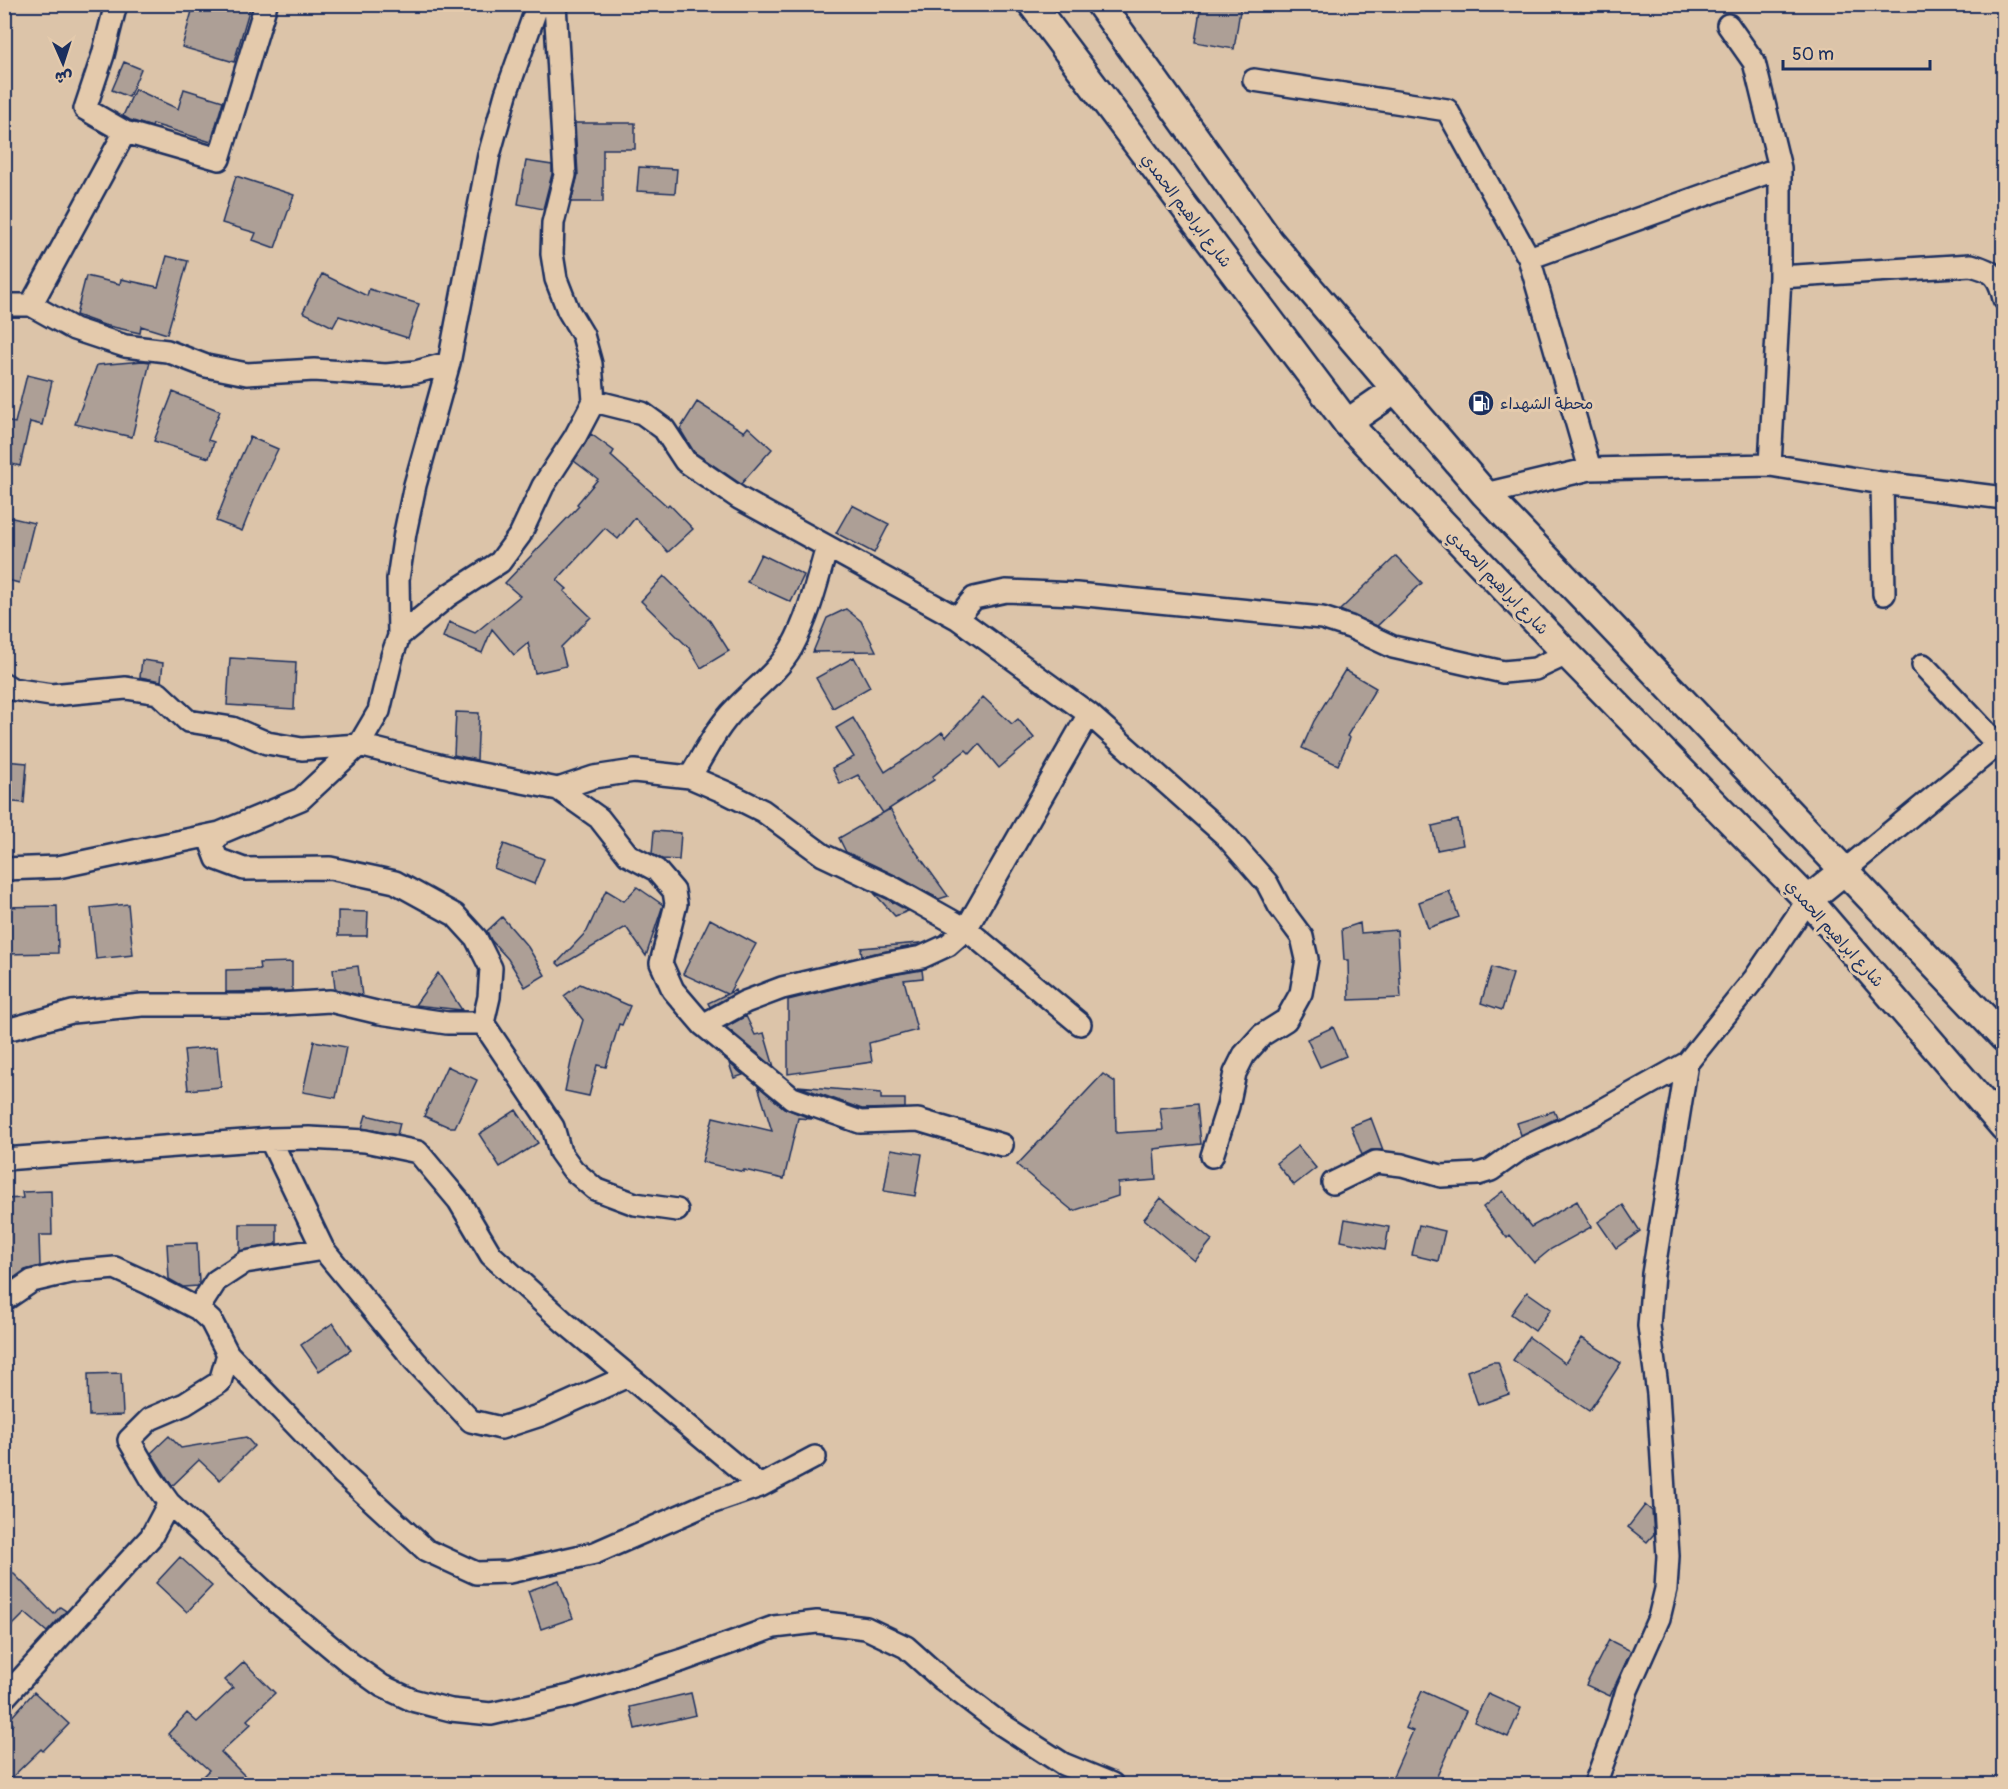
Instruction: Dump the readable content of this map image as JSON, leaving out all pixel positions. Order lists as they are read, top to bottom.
{
  "streets": {
    "main road": ["شارع ابراهيم الحمدي"]
  },
  "places": {
    "fuel station": ["محطة الشهداء"]
  },
  "scale_bar": "50 m",
  "north": "bottom"
}
